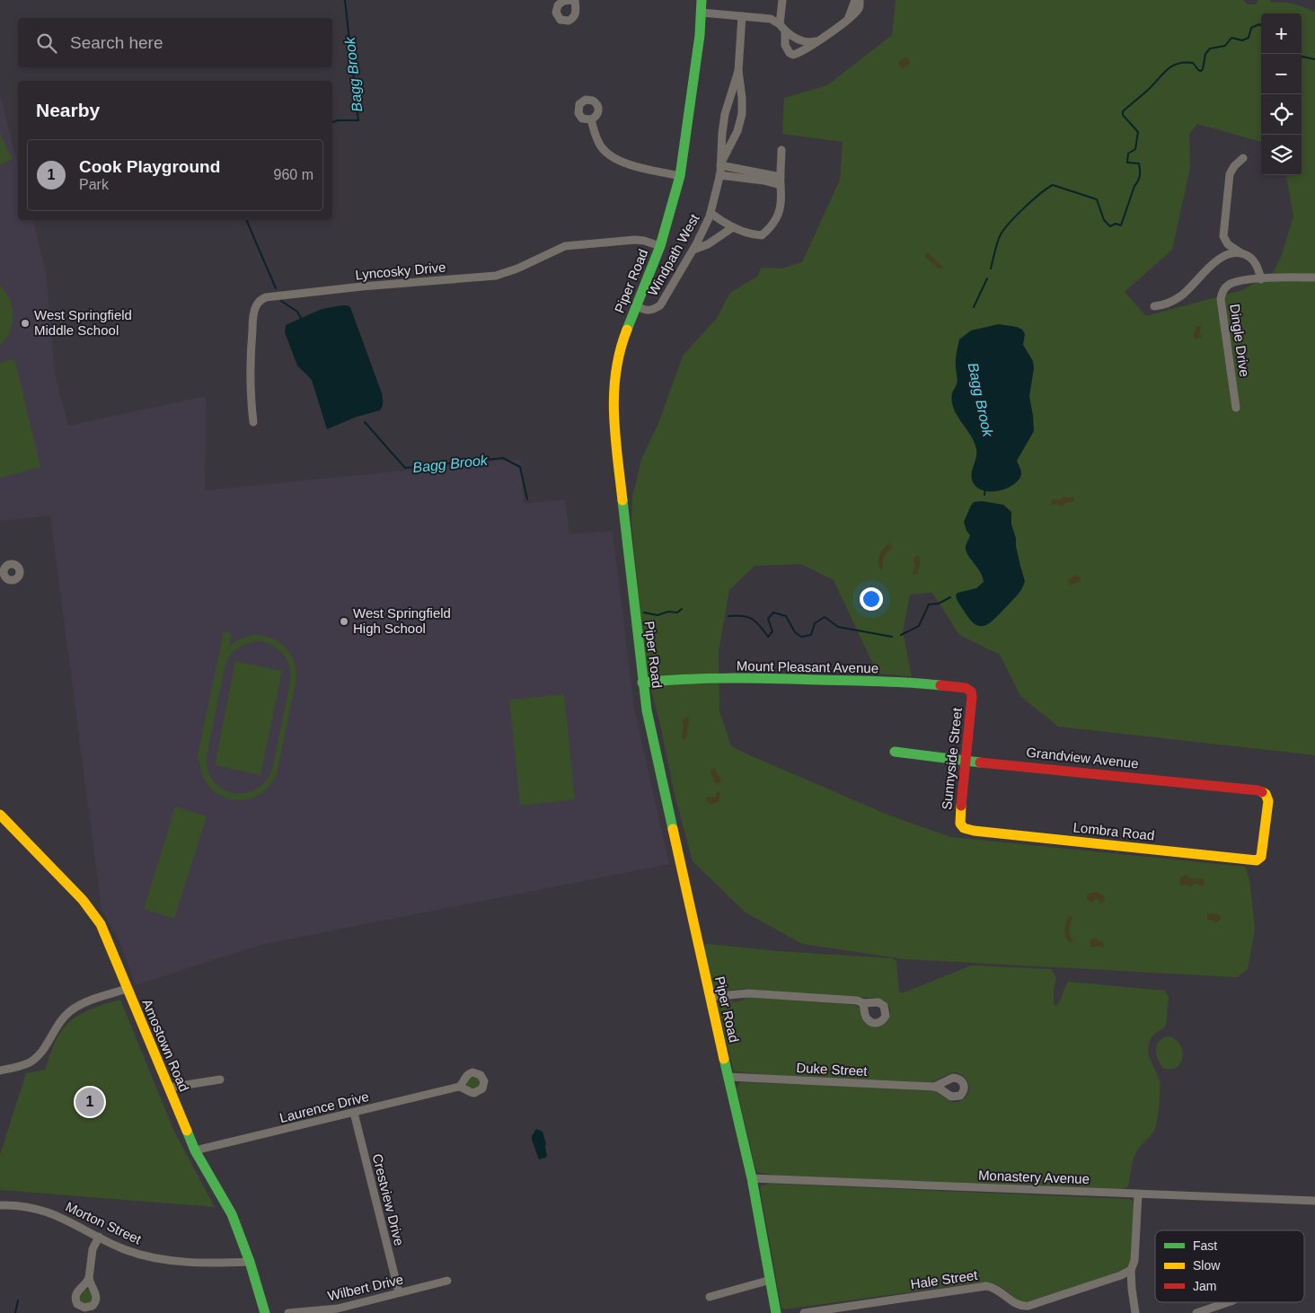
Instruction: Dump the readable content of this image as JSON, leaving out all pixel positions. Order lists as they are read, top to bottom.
{
  "streets": {
    "street": [
      "Windpath West",
      "Lyncosky Drive",
      "Piper Road",
      "Dingle Drive",
      "Mount Pleasant Avenue",
      "Grandview Avenue",
      "Sunnyside Street",
      "Lombra Road",
      "Amostown Road",
      "Duke Street",
      "Laurence Drive",
      "Monastery Avenue",
      "Crestview Drive",
      "Morton Street",
      "Hale Street",
      "Wilbert Drive"
    ]
  },
  "crossings": [
    ["Windpath West", "Piper Road"],
    ["Lyncosky Drive", "Piper Road"],
    ["Piper Road", "Mount Pleasant Avenue"],
    ["Piper Road", "Duke Street"],
    ["Piper Road", "Monastery Avenue"],
    ["Mount Pleasant Avenue", "Sunnyside Street"],
    ["Grandview Avenue", "Sunnyside Street"],
    ["Grandview Avenue", "Lombra Road"],
    ["Sunnyside Street", "Lombra Road"],
    ["Amostown Road", "Laurence Drive"],
    ["Amostown Road", "Morton Street"],
    ["Laurence Drive", "Crestview Drive"],
    ["Crestview Drive", "Wilbert Drive"]
  ],
  "water": ["Bagg Brook"],
  "places": ["West Springfield Middle School", "West Springfield High School"],
  "legend": ["Fast", "Slow", "Jam"],
  "page": {
    "map_buttons": ["+", "−"],
    "search": "Search here",
    "heading": "Nearby",
    "list": [
      {
        "mark": "1",
        "name": "Cook Playground",
        "note": "Park",
        "value": "960 m"
      }
    ],
    "pins": "1"
  }
}
